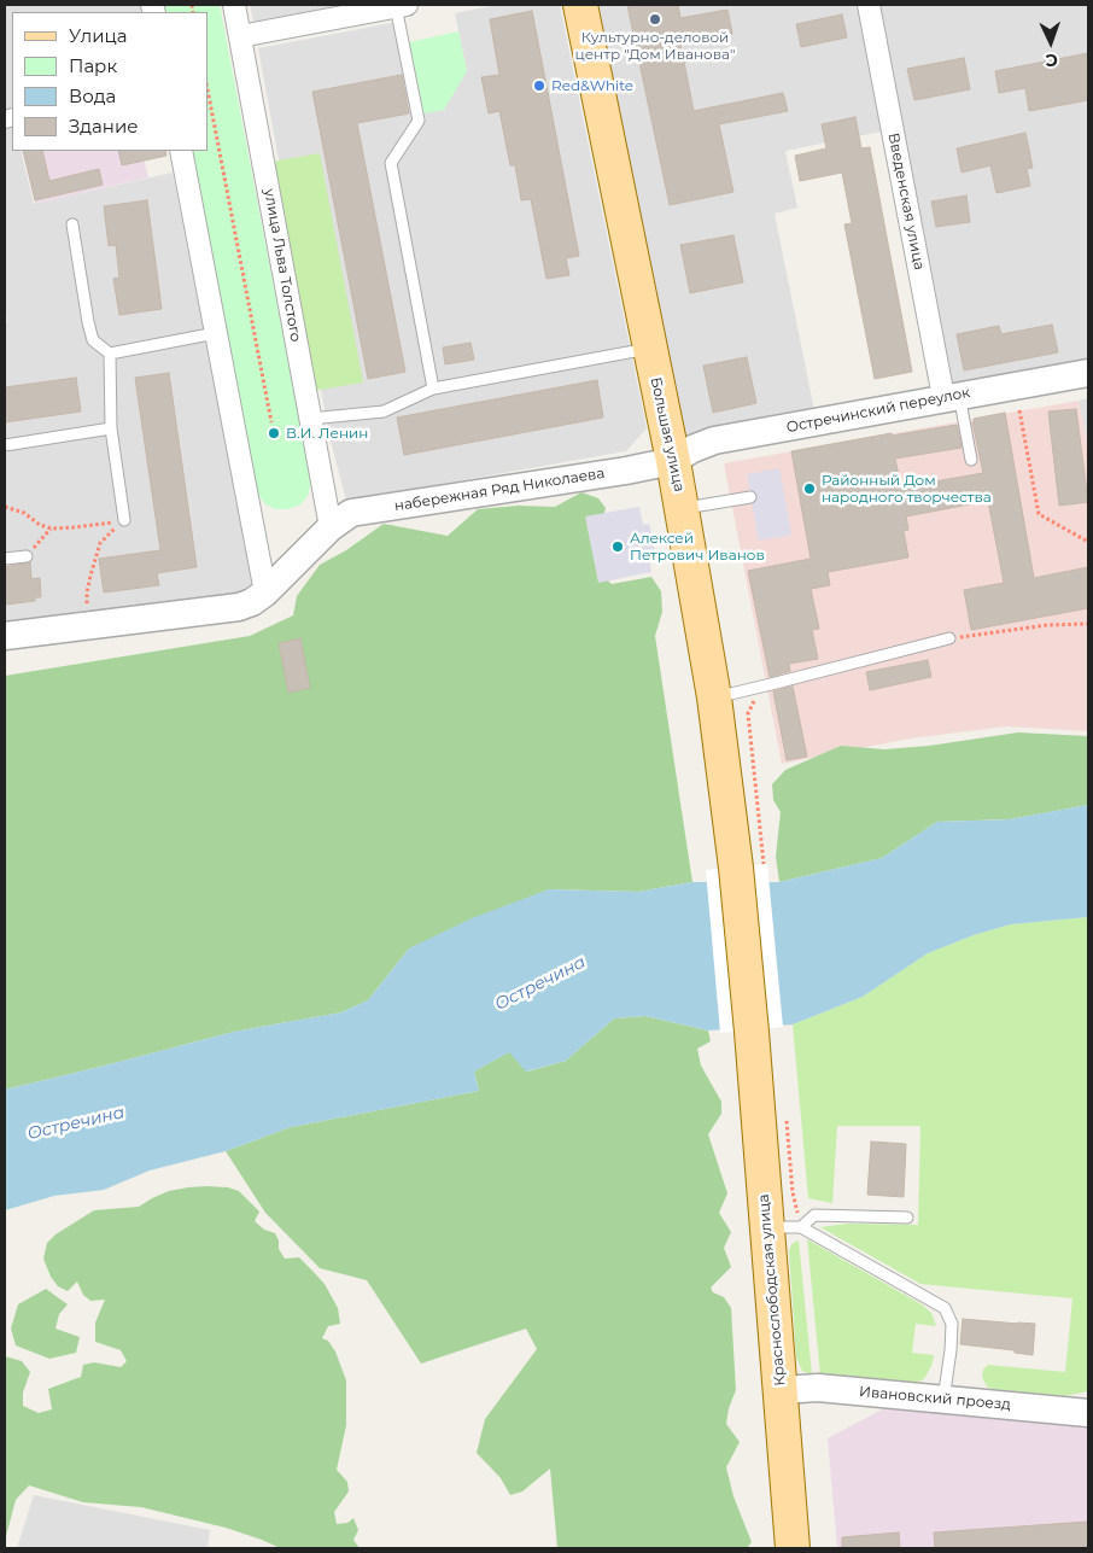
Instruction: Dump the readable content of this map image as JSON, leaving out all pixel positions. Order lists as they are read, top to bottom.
{
  "streets": {
    "main road": ["Большая улица", "Краснослободская улица"],
    "street": [
      "Введенская улица",
      "улица Льва Толстого",
      "Остречинский переулок",
      "набережная Ряд Николаева",
      "Ивановский проезд"
    ]
  },
  "crossings": [
    ["Введенская улица", "Остречинский переулок"],
    ["улица Льва Толстого", "набережная Ряд Николаева"],
    ["Остречинский переулок", "Большая улица"],
    ["Остречинский переулок", "набережная Ряд Николаева"],
    ["Большая улица", "набережная Ряд Николаева"],
    ["Большая улица", "Краснослободская улица"],
    ["Краснослободская улица", "Ивановский проезд"]
  ],
  "water": ["Остречина"],
  "places": [
    "Культурно-деловой центр \"Дом Иванова\"",
    "Red&White",
    "В.И. Ленин",
    "Районный Дом народного творчества",
    "Алексей Петрович Иванов"
  ],
  "legend": [
    "Улица",
    "Парк",
    "Вода",
    "Здание"
  ],
  "north": "bottom"
}
